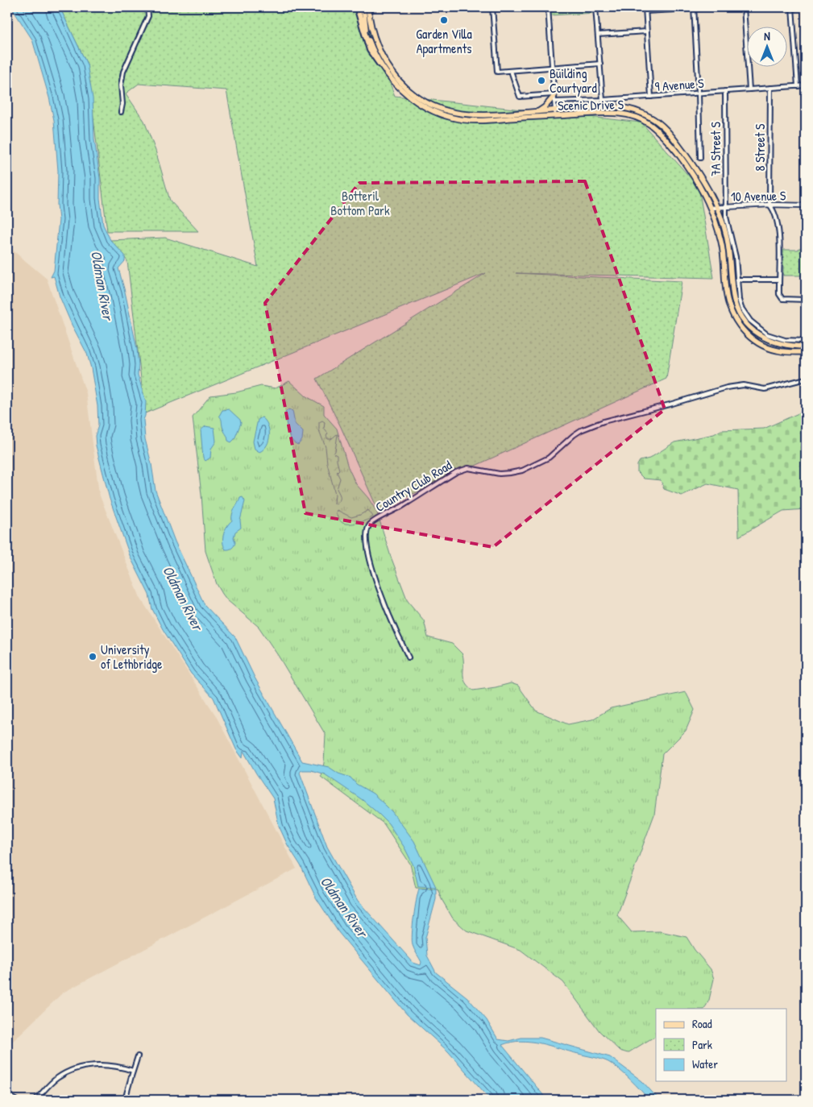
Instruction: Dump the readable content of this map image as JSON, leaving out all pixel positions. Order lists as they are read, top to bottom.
{
  "streets": {
    "main road": ["Scenic Drive S"],
    "street": [
      "9 Avenue S",
      "8 Street S",
      "7A Street S",
      "10 Avenue S",
      "Country Club Road"
    ]
  },
  "crossings": [
    ["9 Avenue S", "8 Street S"],
    ["9 Avenue S", "7A Street S"],
    ["Scenic Drive S", "10 Avenue S"],
    ["8 Street S", "10 Avenue S"],
    ["7A Street S", "10 Avenue S"]
  ],
  "water": ["Oldman River"],
  "parks": ["Botteril Bottom Park"],
  "places": ["Garden Villa Apartments", "Building Courtyard", "University of Lethbridge"],
  "legend": ["Road", "Park", "Water"],
  "north": "top"
}
